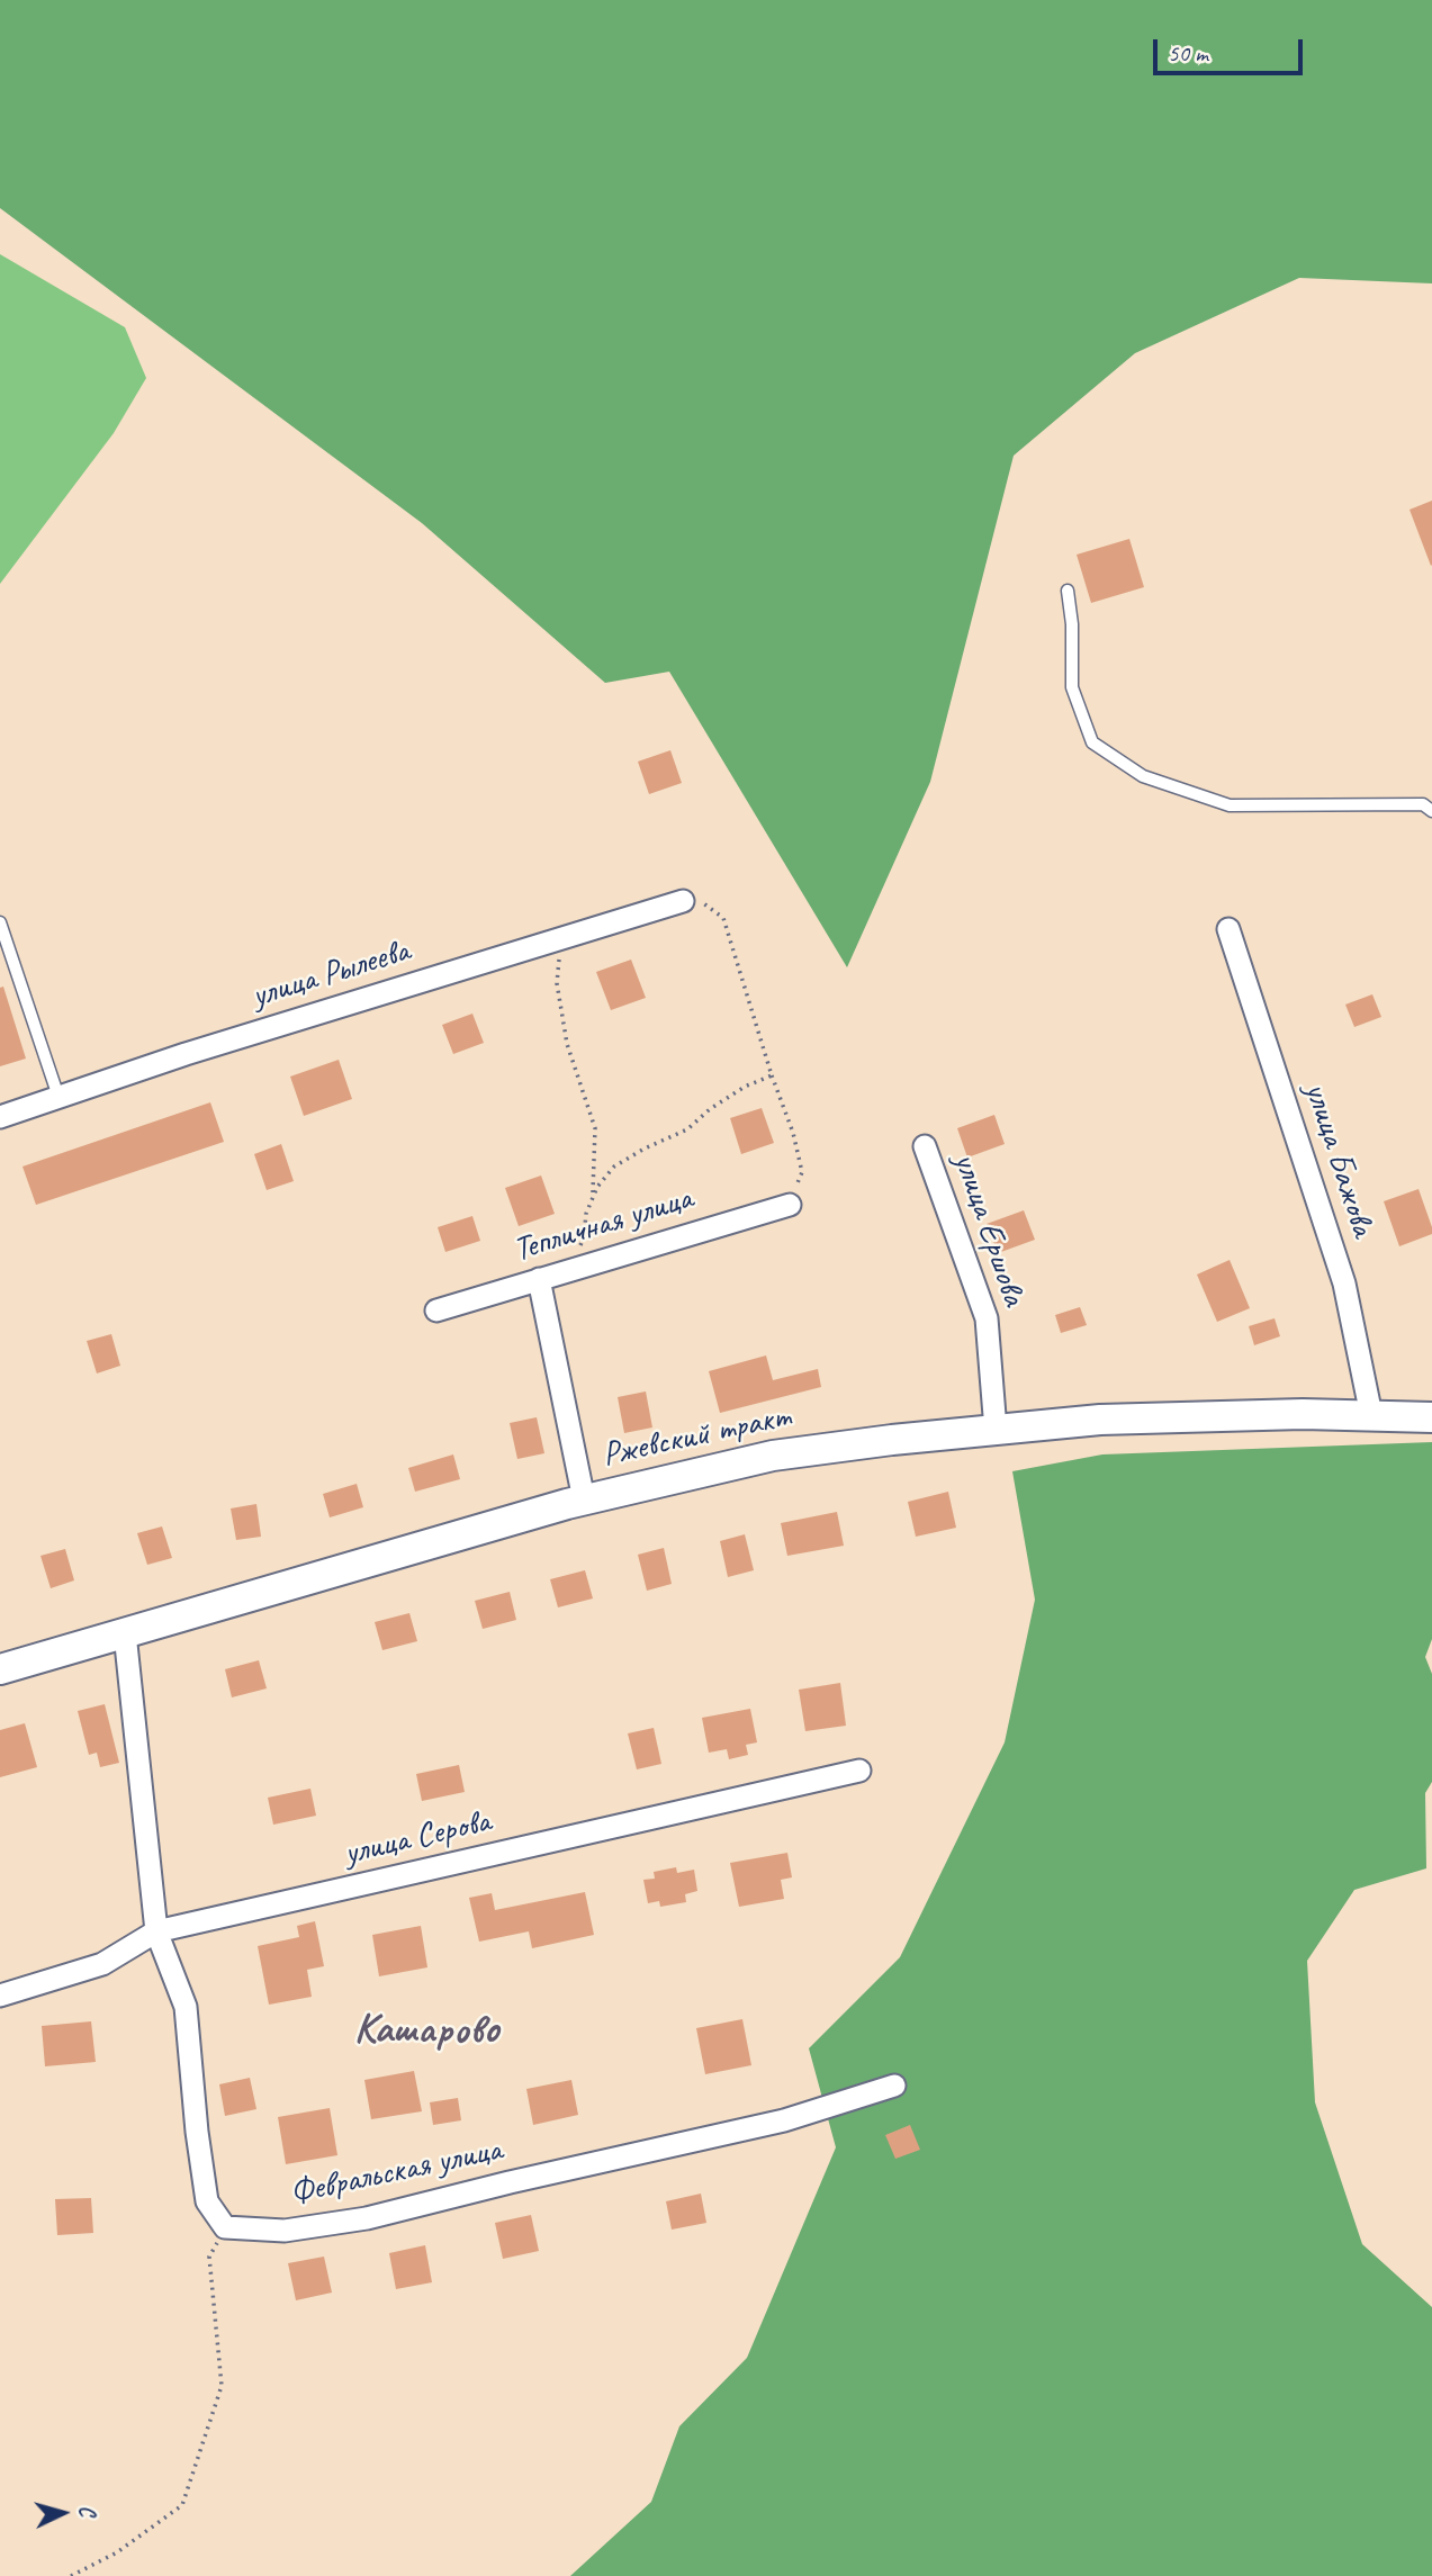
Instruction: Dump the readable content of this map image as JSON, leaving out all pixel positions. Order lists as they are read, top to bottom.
{
  "streets": {
    "main road": ["Ржевский тракт"],
    "street": [
      "улица Рылеева",
      "улица Бажова",
      "Тепличная улица",
      "улица Ершова",
      "улица Серова",
      "Февральская улица"
    ]
  },
  "crossings": [
    ["улица Бажова", "Ржевский тракт"],
    ["улица Ершова", "Ржевский тракт"]
  ],
  "districts": ["Кашарово"],
  "scale_bar": "50 m",
  "north": "right"
}
